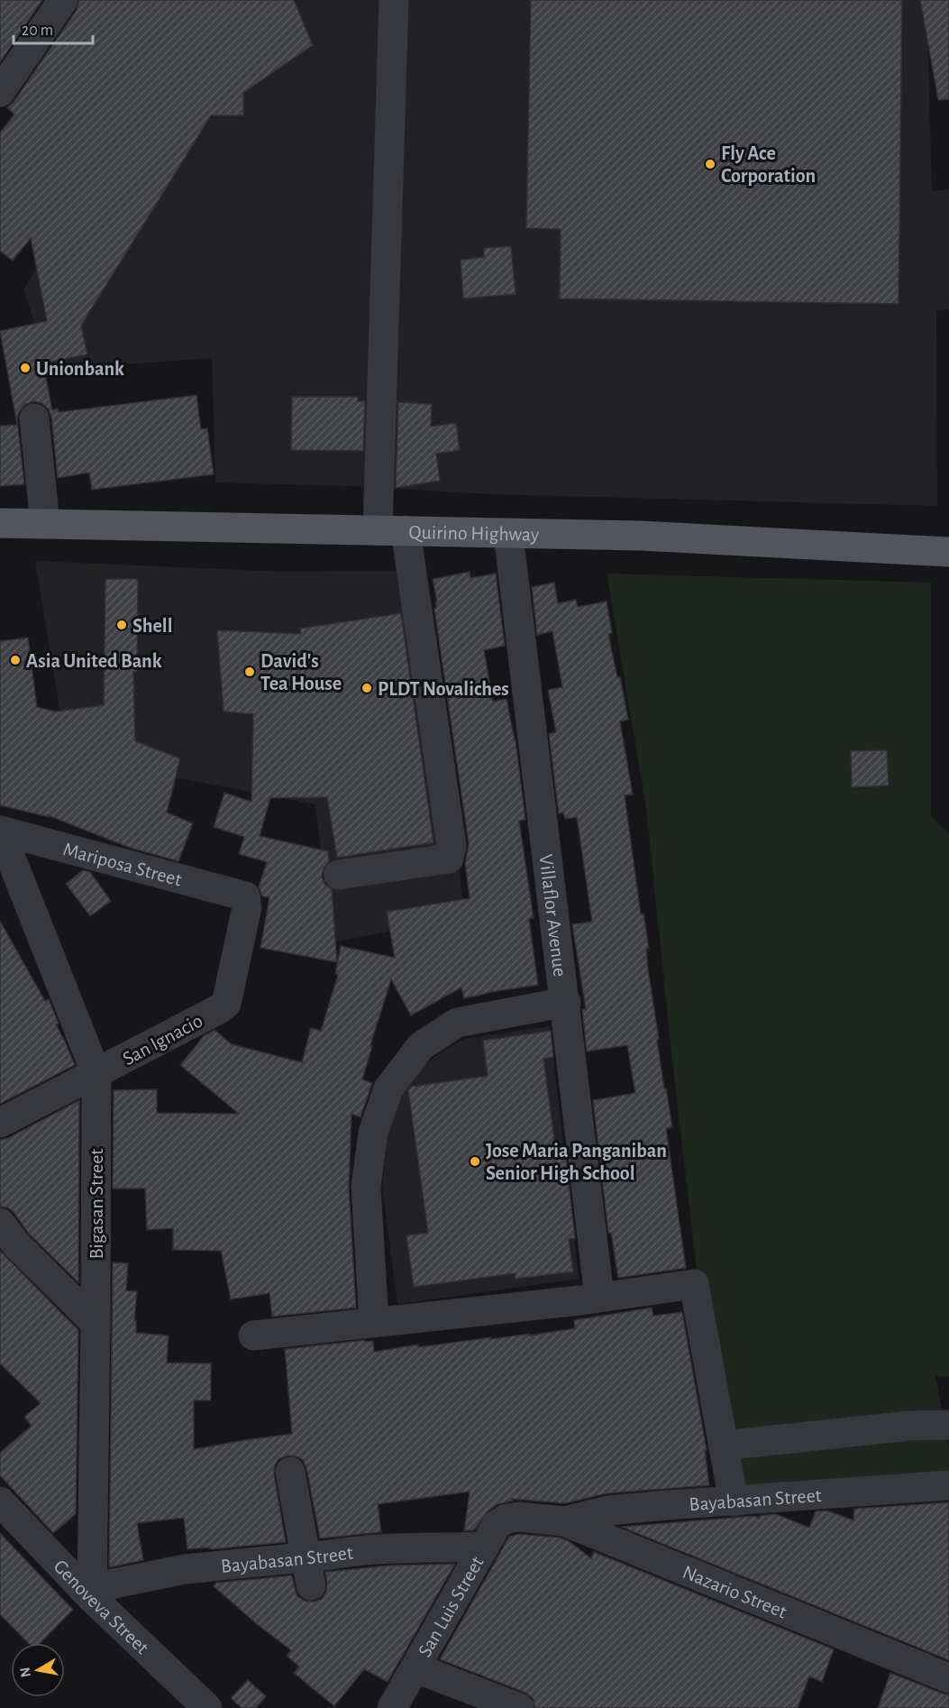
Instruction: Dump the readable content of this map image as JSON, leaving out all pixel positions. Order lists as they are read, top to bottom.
{
  "streets": {
    "main road": ["Quirino Highway"],
    "street": [
      "Mariposa Street",
      "Villaflor Avenue",
      "San Ignacio",
      "Bigasan Street",
      "Bayabasan Street",
      "Nazario Street",
      "Genoveva Street",
      "San Luis Street"
    ]
  },
  "crossings": [
    ["Quirino Highway", "Villaflor Avenue"],
    ["Mariposa Street", "San Ignacio"],
    ["Mariposa Street", "Bigasan Street"],
    ["San Ignacio", "Bigasan Street"],
    ["Bigasan Street", "Bayabasan Street"],
    ["Bigasan Street", "Genoveva Street"],
    ["Bayabasan Street", "Nazario Street"],
    ["Bayabasan Street", "Genoveva Street"],
    ["Bayabasan Street", "San Luis Street"],
    ["Nazario Street", "San Luis Street"]
  ],
  "places": [
    "Fly Ace Corporation",
    "Unionbank",
    "Shell",
    "Asia United Bank",
    "David's Tea House",
    "PLDT Novaliches",
    "Jose Maria Panganiban Senior High School"
  ],
  "scale_bar": "20 m",
  "north": "left"
}
